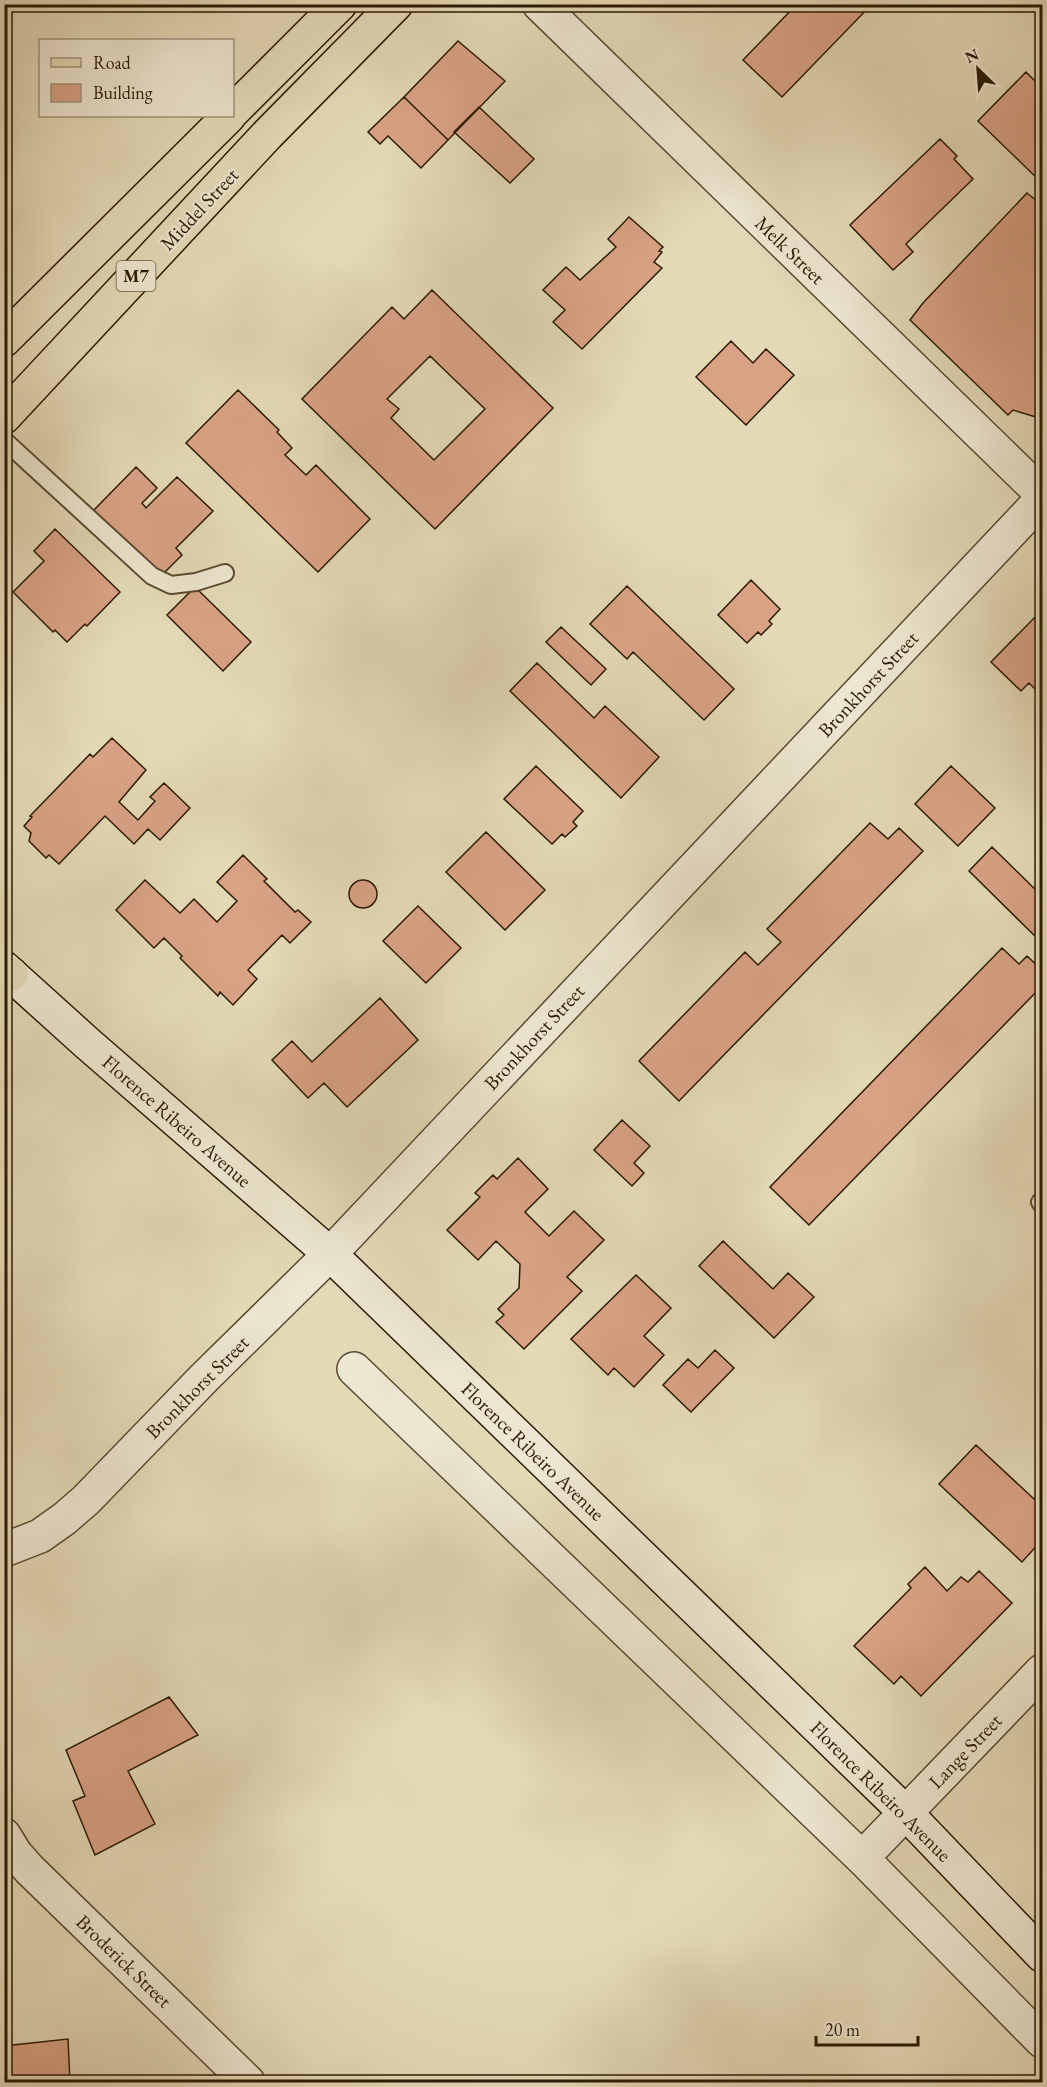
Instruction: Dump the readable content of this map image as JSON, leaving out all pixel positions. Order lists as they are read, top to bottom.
{
  "streets": {
    "main road": ["Middel Street", "M7"],
    "street": [
      "Melk Street",
      "Bronkhorst Street",
      "Florence Ribeiro Avenue",
      "Lange Street",
      "Broderick Street"
    ]
  },
  "crossings": [
    ["Melk Street", "Bronkhorst Street"],
    ["Bronkhorst Street", "Florence Ribeiro Avenue"],
    ["Florence Ribeiro Avenue", "Lange Street"]
  ],
  "legend": ["Road", "Building"],
  "scale_bar": "20 m",
  "north": "top left"
}
